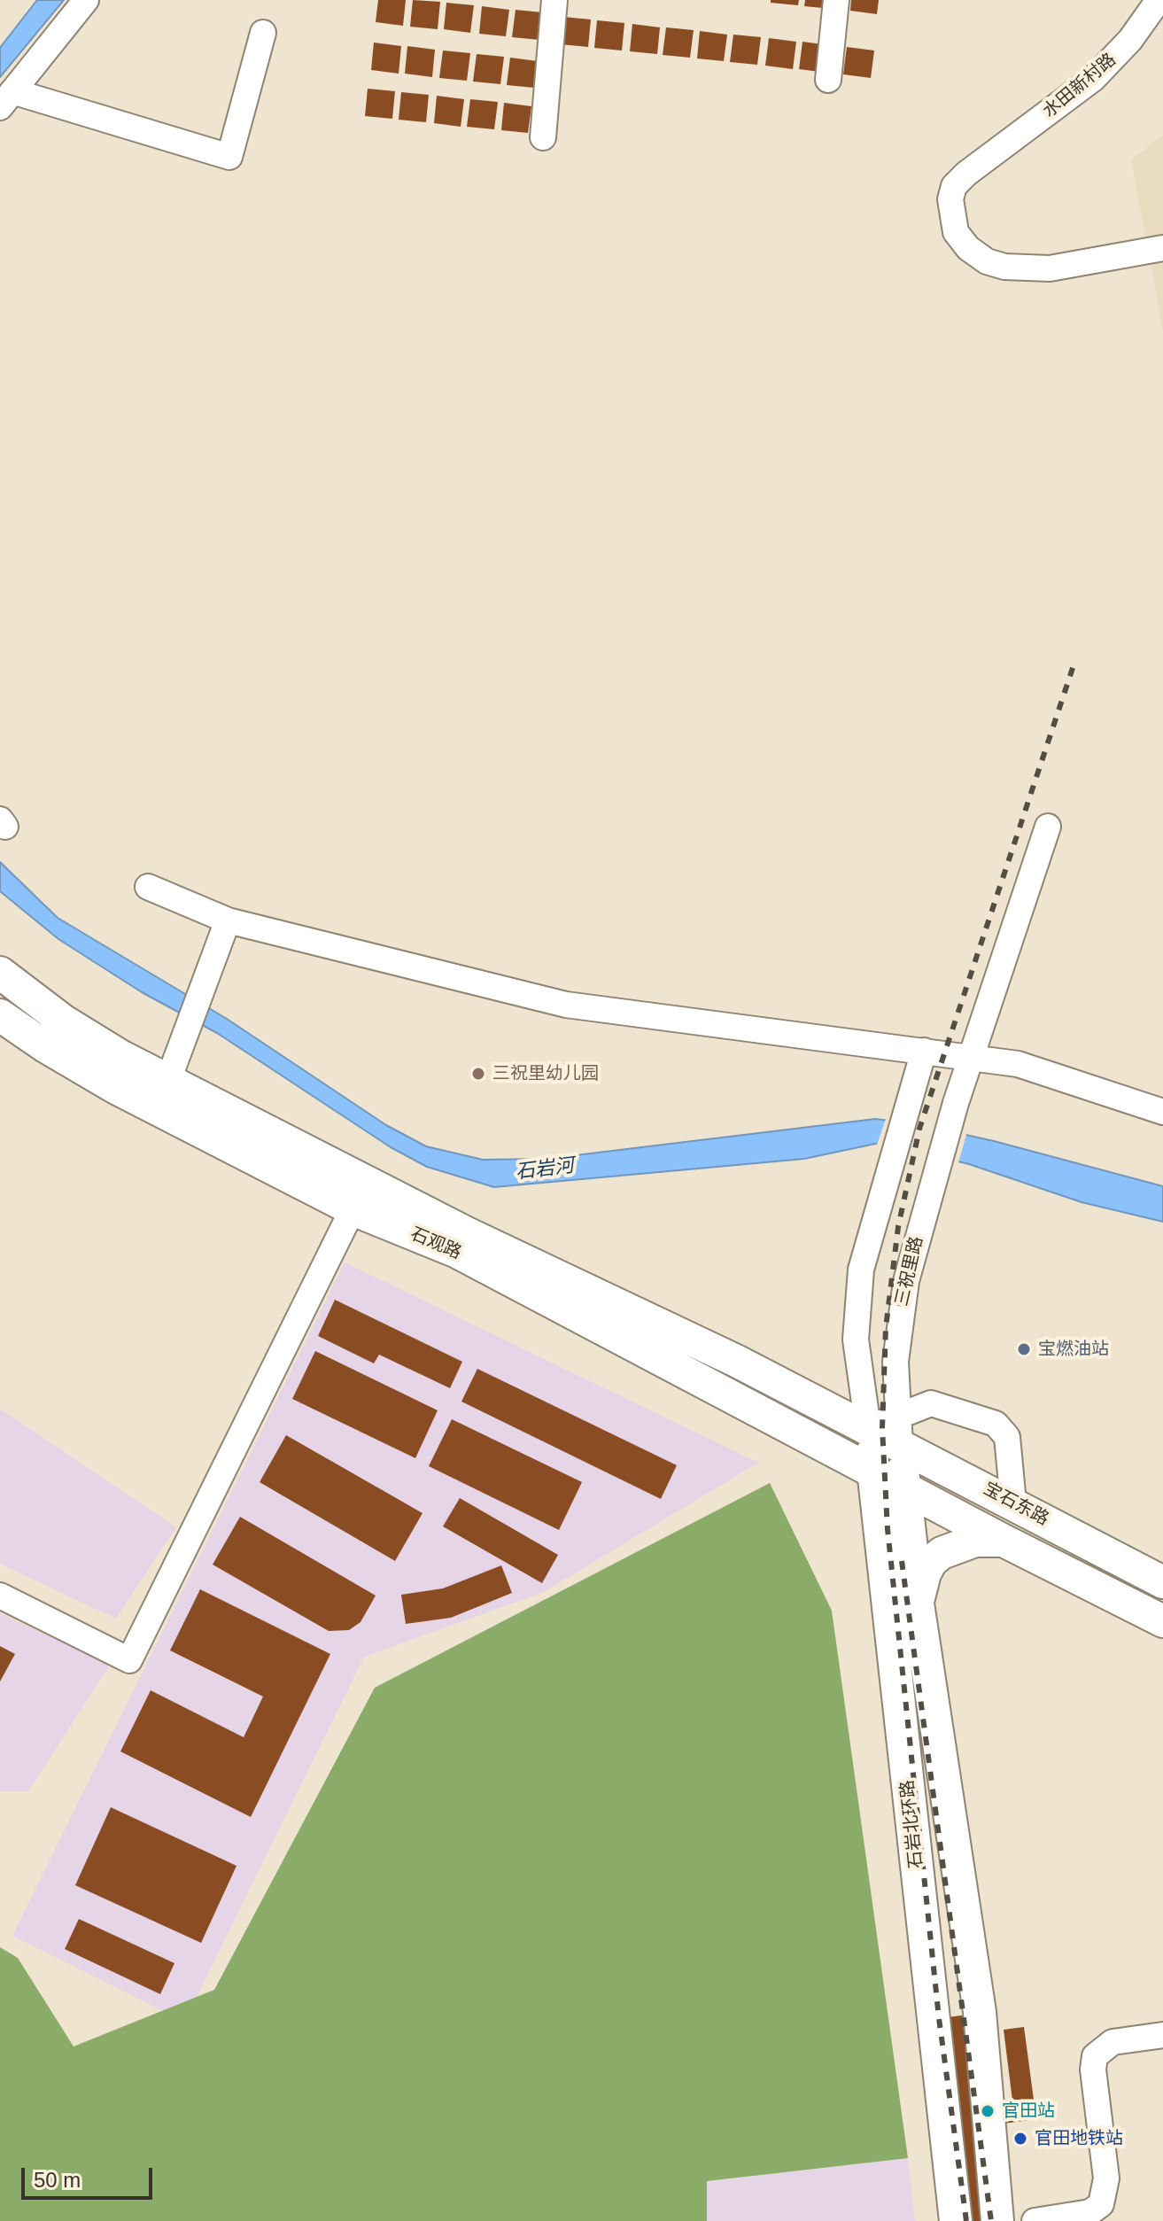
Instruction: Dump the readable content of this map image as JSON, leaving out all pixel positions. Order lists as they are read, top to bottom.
{
  "streets": {
    "main road": ["石观路", "宝石东路", "石岩北环路"],
    "street": ["水田新村路", "三祝里路"]
  },
  "crossings": [
    ["石观路", "宝石东路"],
    ["石观路", "石岩北环路"],
    ["三祝里路", "宝石东路"],
    ["三祝里路", "石岩北环路"],
    ["宝石东路", "石岩北环路"]
  ],
  "water": ["石岩河"],
  "places": [
    "三祝里幼儿园",
    "宝燃油站",
    "官田站",
    "官田地铁站"
  ],
  "scale_bar": "50 m"
}
